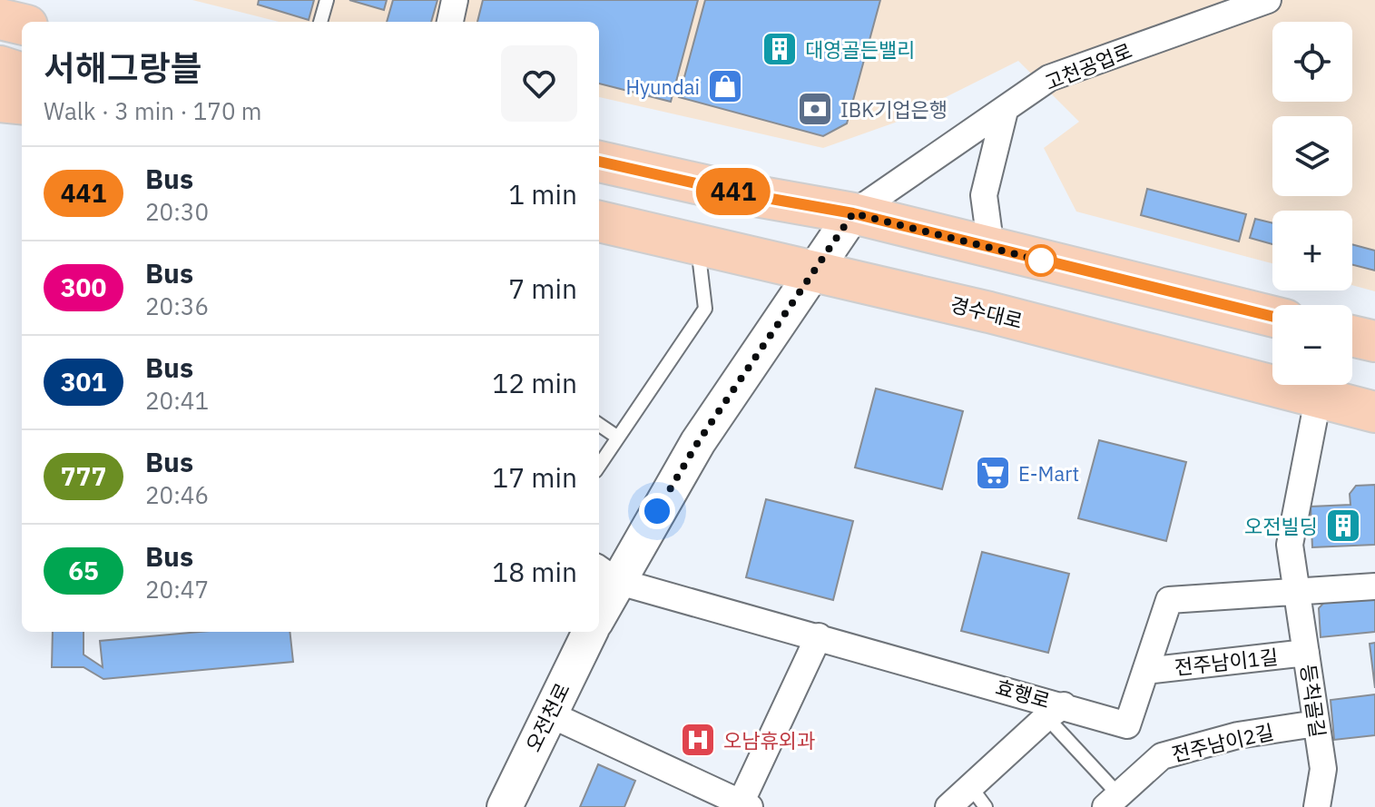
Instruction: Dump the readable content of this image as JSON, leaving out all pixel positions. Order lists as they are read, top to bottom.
{
  "streets": {
    "main road": ["경수대로"],
    "street": [
      "고천공업로",
      "전주남이1길",
      "효행로",
      "등칙골길",
      "오전천로",
      "전주남이2길"
    ]
  },
  "crossings": [
    ["경수대로", "등칙골길"],
    ["전주남이1길", "효행로"],
    ["전주남이1길", "등칙골길"],
    ["효행로", "등칙골길"],
    ["등칙골길", "전주남이2길"]
  ],
  "places": {
    "building": ["대영골든밸리", "오전빌딩"],
    "shop": ["Hyundai"],
    "bank": ["IBK기업은행"],
    "supermarket": ["E-Mart"],
    "hospital": ["오남휴외과"]
  },
  "lines": ["bus line 441"],
  "page": {
    "on_map": "441",
    "map_buttons": ["+", "−"],
    "heading": ["서해그랑블", "Walk · 3 min · 170 m"],
    "list": [
      {
        "mark": "441",
        "name": "Bus",
        "note": "20:30",
        "value": "1 min"
      },
      {
        "mark": "300",
        "name": "Bus",
        "note": "20:36",
        "value": "7 min"
      },
      {
        "mark": "301",
        "name": "Bus",
        "note": "20:41",
        "value": "12 min"
      },
      {
        "mark": "777",
        "name": "Bus",
        "note": "20:46",
        "value": "17 min"
      },
      {
        "mark": "65",
        "name": "Bus",
        "note": "20:47",
        "value": "18 min"
      }
    ]
  }
}
